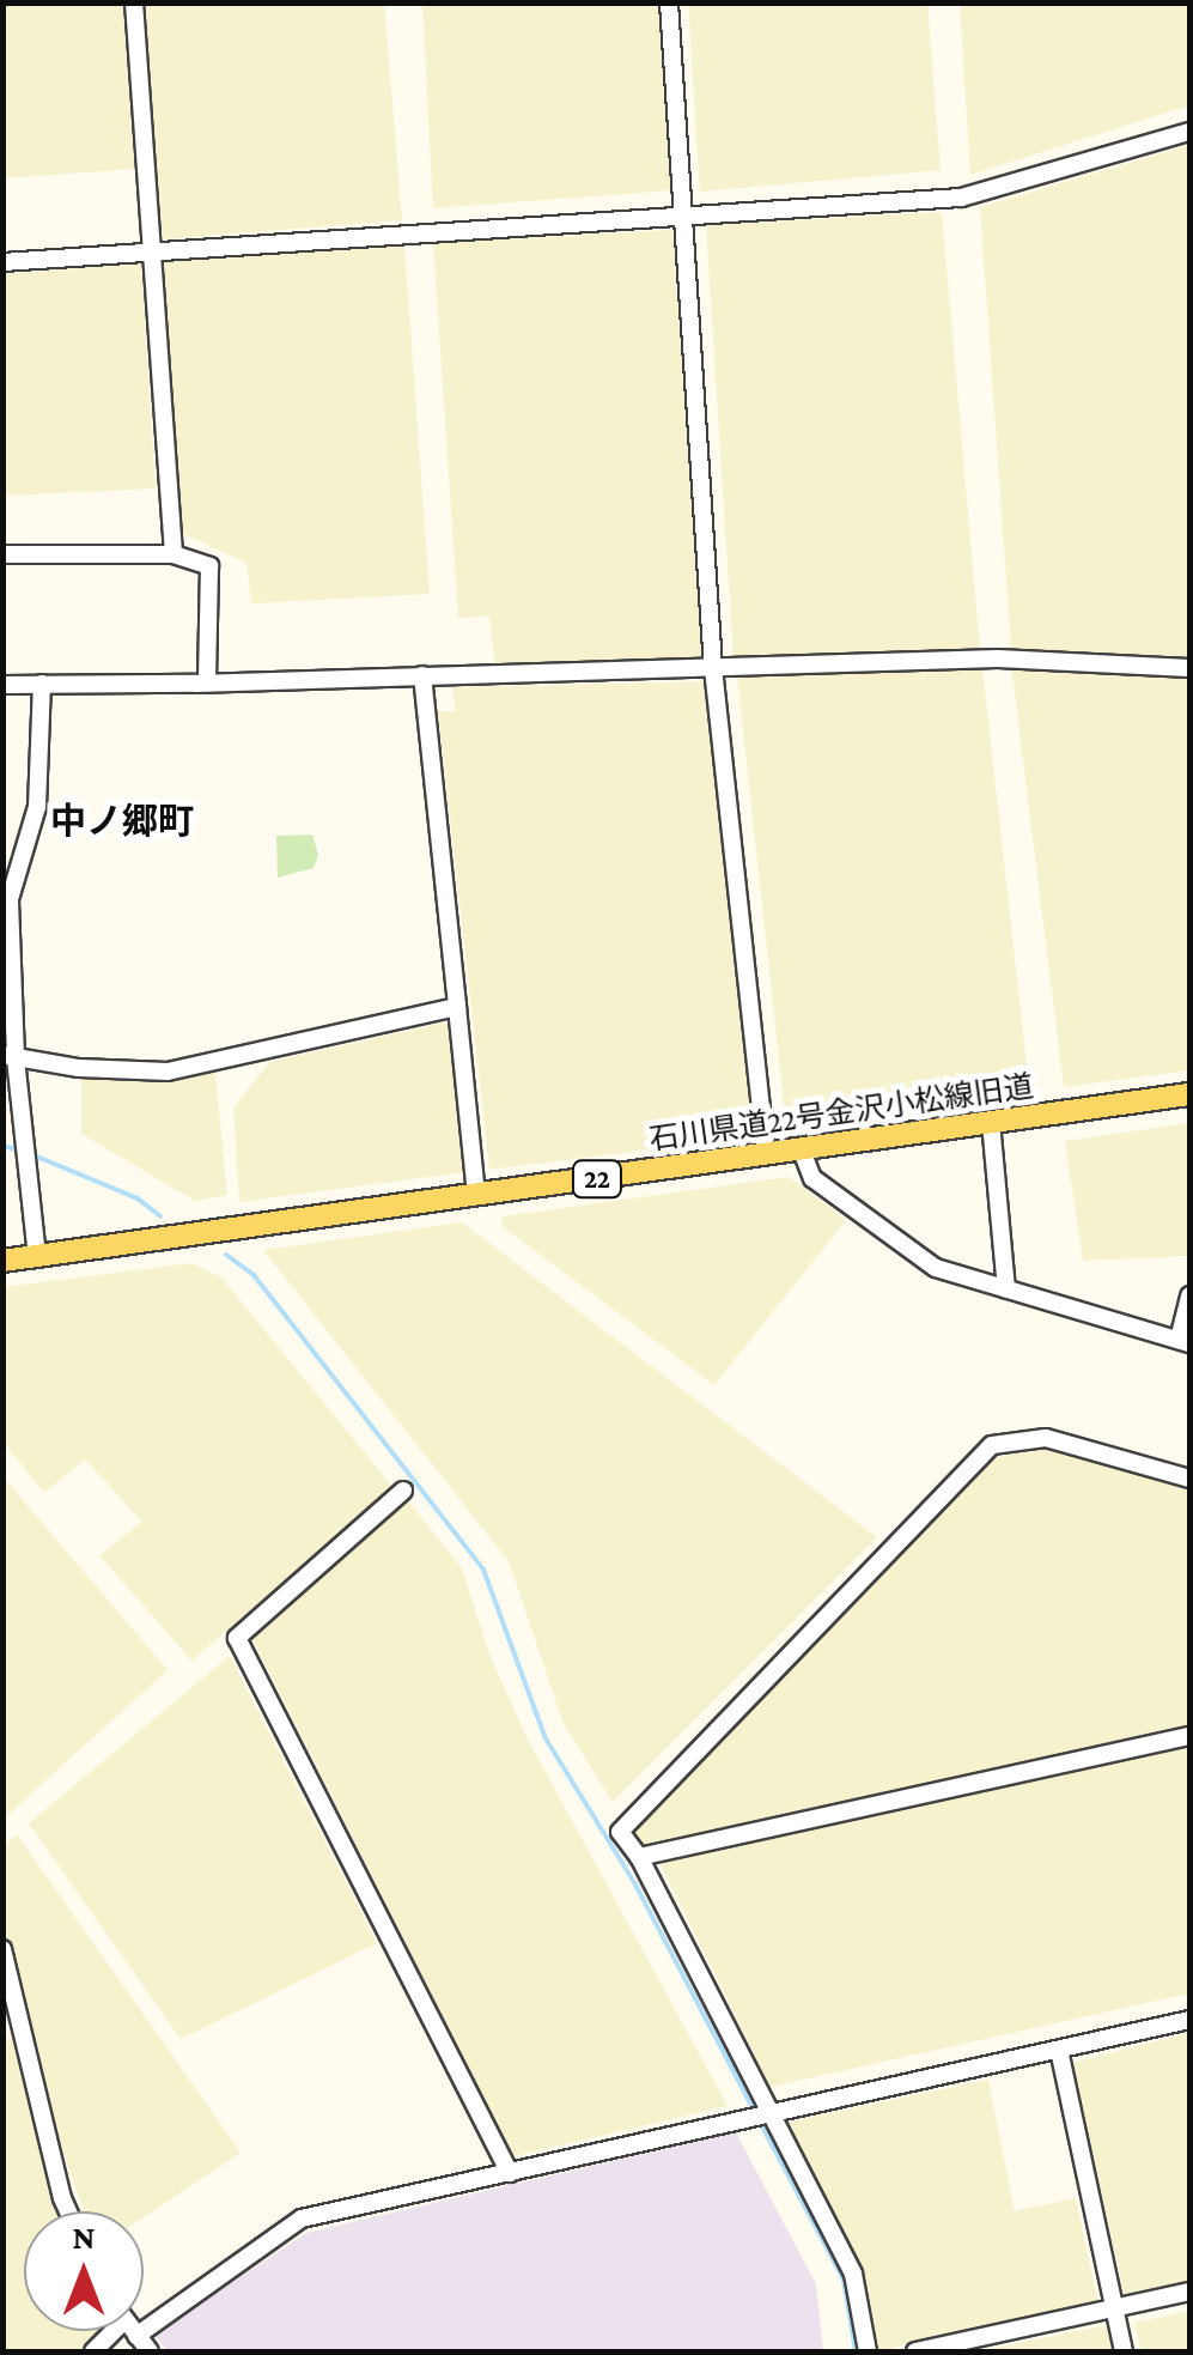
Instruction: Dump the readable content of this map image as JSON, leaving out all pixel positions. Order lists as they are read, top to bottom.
{
  "streets": {
    "main road": ["石川県道22号金沢小松線旧道", "22"]
  },
  "districts": ["中ノ郷町"],
  "north": "top"
}
